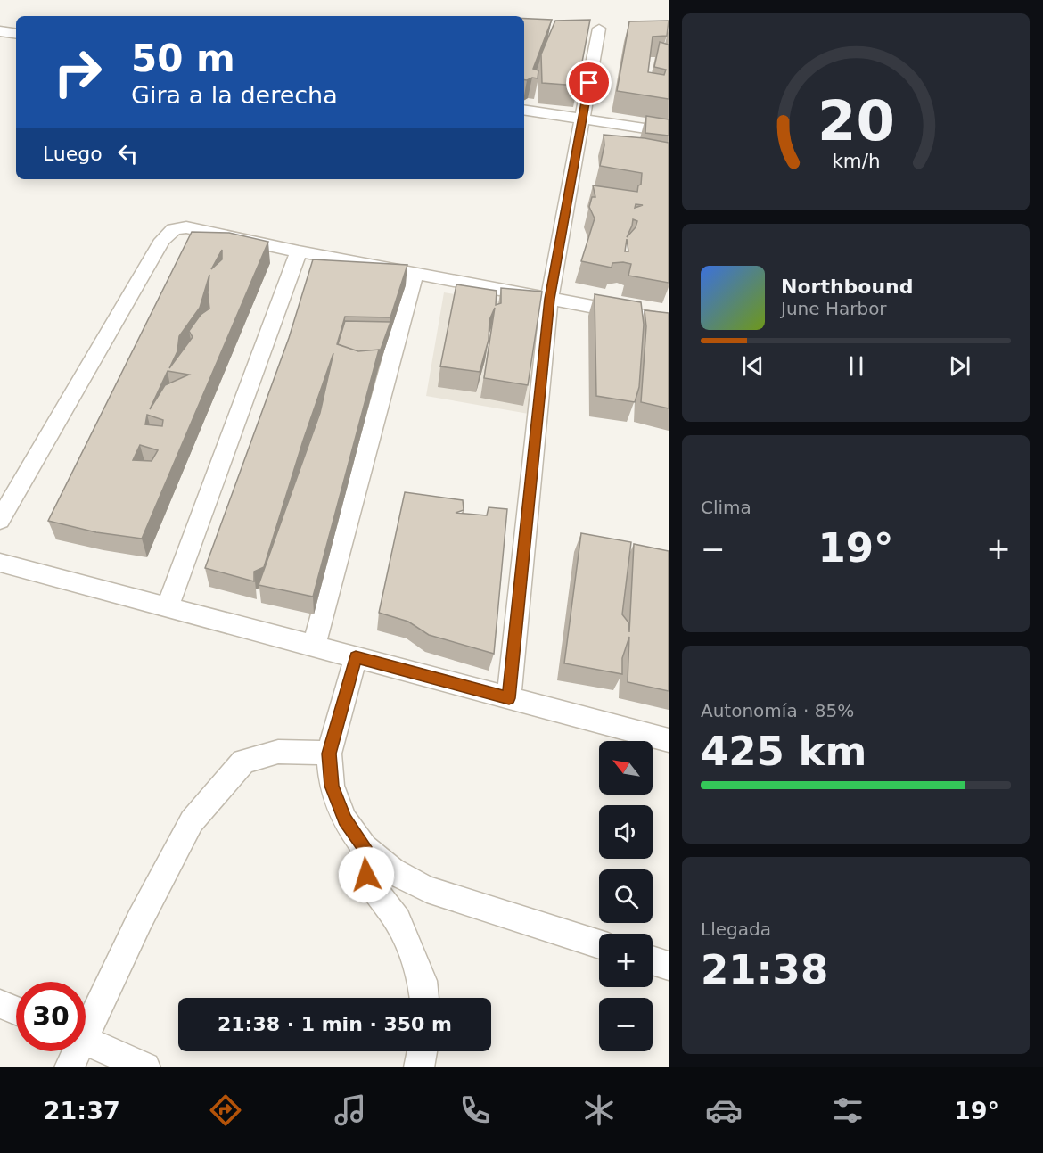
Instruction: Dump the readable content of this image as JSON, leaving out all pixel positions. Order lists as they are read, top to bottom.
{
  "north": "top left",
  "page": {
    "turn": ["50 m", "Gira a la derecha"],
    "then": "Luego",
    "song": ["Northbound", "June Harbor"],
    "tile": [
      "Clima",
      ["Autonomía · 85%", "425 km"],
      ["Llegada", "21:38"]
    ],
    "heat": ["−", "19°", "+"],
    "map_buttons": ["+", "−"],
    "limit": "30",
    "trip": "21:38 · 1 min · 350 m",
    "tabs": ["21:37", "19°"],
    "gauge": ["20", "km/h"]
  }
}
